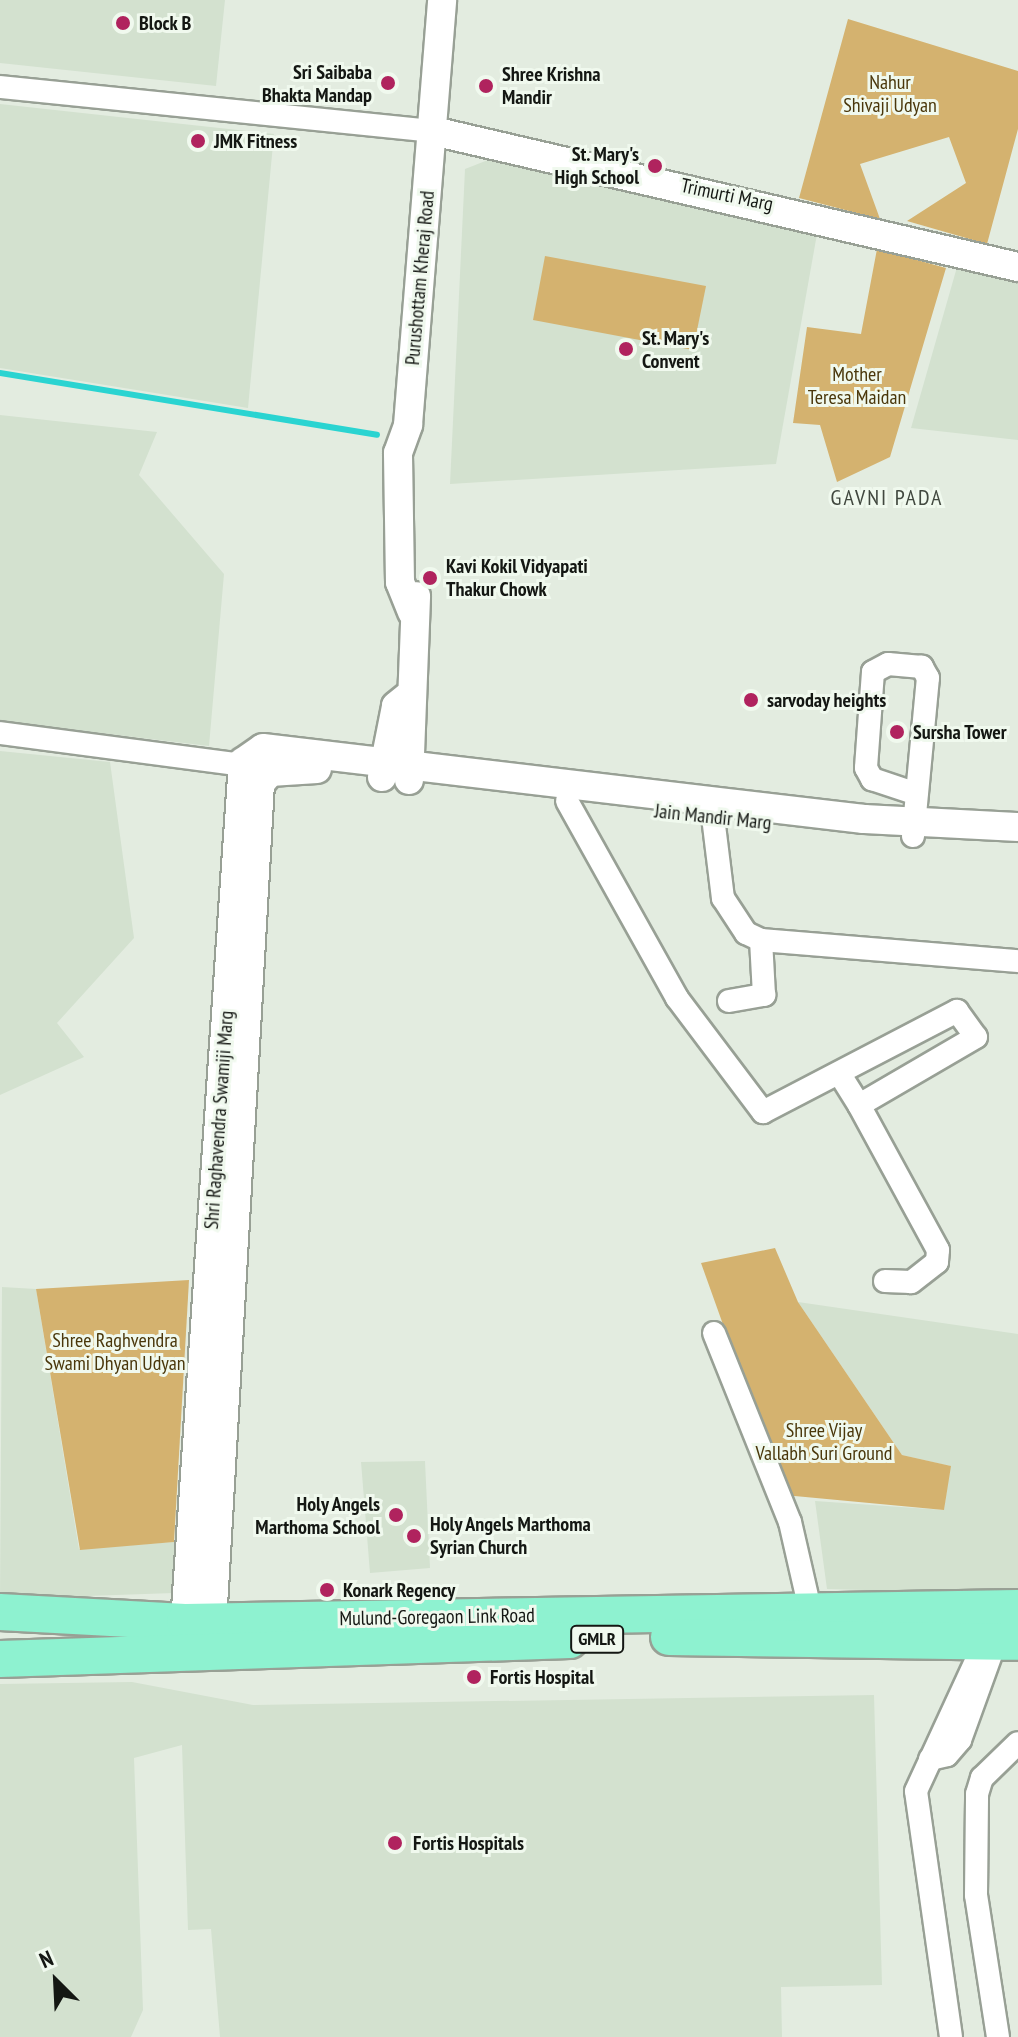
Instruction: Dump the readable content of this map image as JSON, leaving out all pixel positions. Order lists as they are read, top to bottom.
{
  "streets": {
    "main road": ["Mulund-Goregaon Link Road", "GMLR"],
    "street": [
      "Trimurti Marg",
      "Purushottam Kheraj Road",
      "Jain Mandir Marg",
      "Shri Raghavendra Swamiji Marg"
    ]
  },
  "crossings": [
    ["Trimurti Marg", "Purushottam Kheraj Road"],
    ["Purushottam Kheraj Road", "Jain Mandir Marg"],
    ["Shri Raghavendra Swamiji Marg", "Mulund-Goregaon Link Road"]
  ],
  "districts": ["GAVNI PADA"],
  "parks": [
    "Nahur Shivaji Udyan",
    "Mother Teresa Maidan",
    "Shree Raghvendra Swami Dhyan Udyan",
    "Shree Vijay Vallabh Suri Ground"
  ],
  "places": [
    "Block B",
    "Sri Saibaba Bhakta Mandap",
    "Shree Krishna Mandir",
    "JMK Fitness",
    "St. Mary's High School",
    "St. Mary's Convent",
    "Kavi Kokil Vidyapati Thakur Chowk",
    "sarvoday heights",
    "Sursha Tower",
    "Holy Angels Marthoma School",
    "Holy Angels Marthoma Syrian Church",
    "Konark Regency",
    "Fortis Hospital",
    "Fortis Hospitals"
  ],
  "north": "top left"
}
